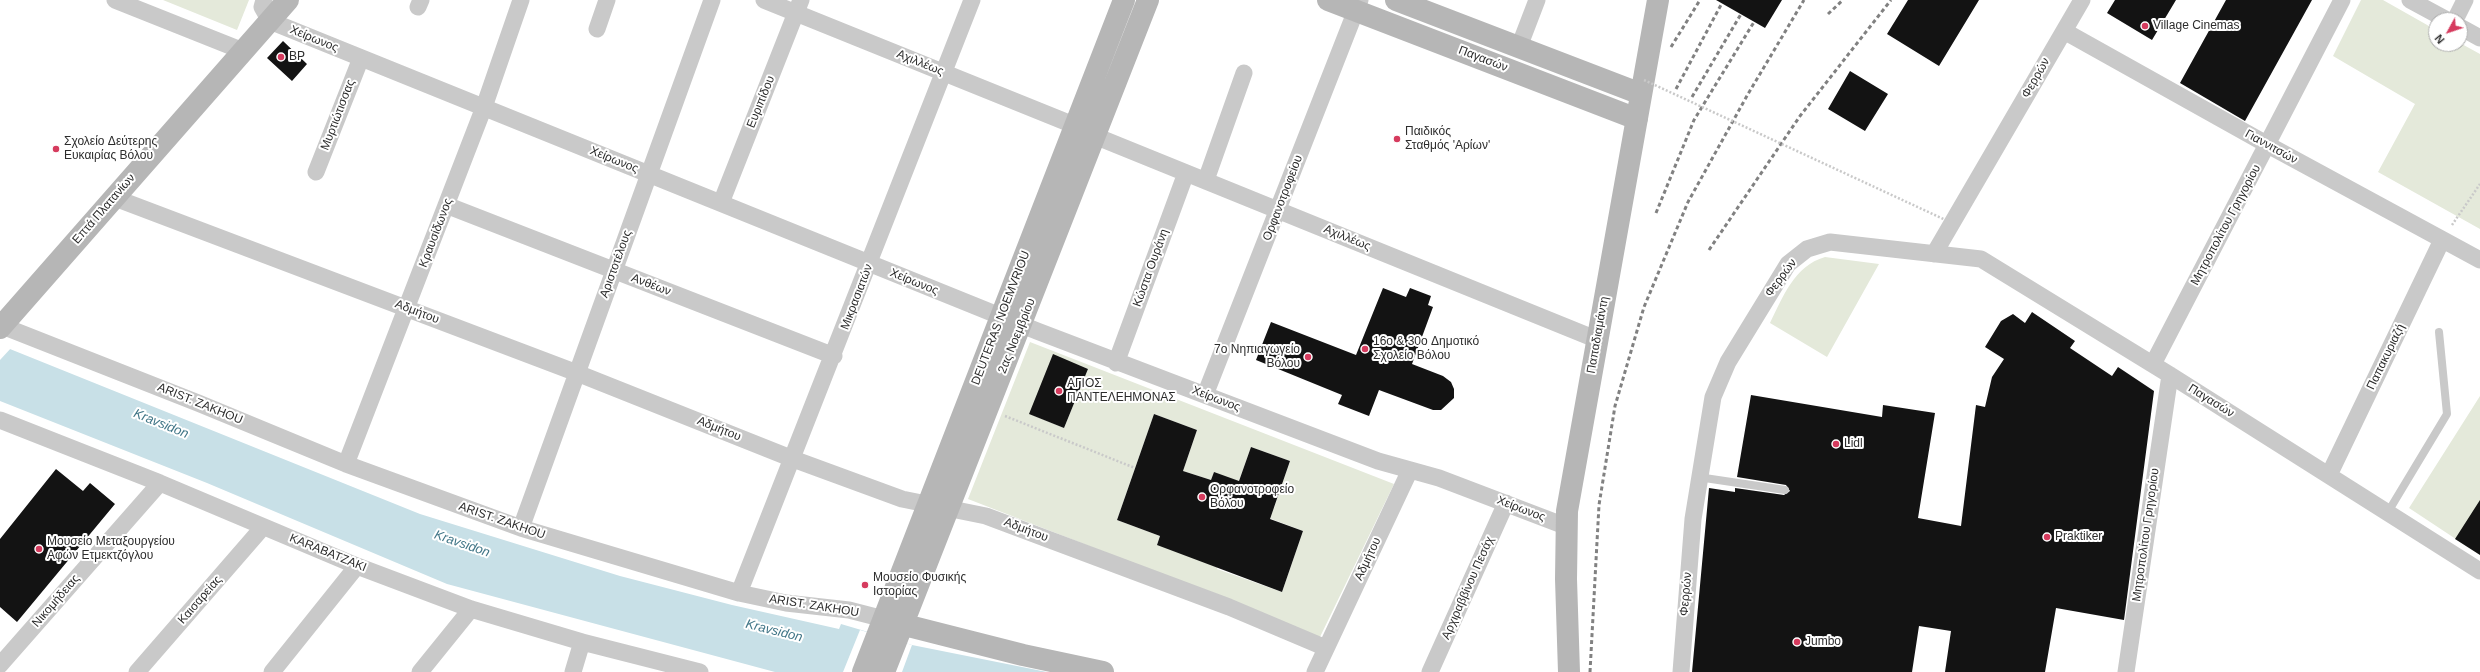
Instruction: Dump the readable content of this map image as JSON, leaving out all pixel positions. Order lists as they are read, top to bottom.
{
  "streets": {
    "street": [
      "Χείρωνος",
      "Παγασών",
      "Αχιλλέως",
      "Φερρών",
      "Ευριπίδου",
      "Μυρτιώτισσας",
      "Γιαννιτσών",
      "Ορφανοτροφείου",
      "Επτά Πλατανίων",
      "Μητροπολίτου Γρηγορίου",
      "Κραυσίδωνος",
      "Αριστοτέλους",
      "Κώστα Ουράνη",
      "Ανθέων",
      "Μικρασιατών",
      "Αδμήτου",
      "DEUTERAS NOEMVRIOU",
      "Παπαδιαμάντη",
      "2ας Νοεμβρίου",
      "Παπακυριαζή",
      "ARIST. ZAKHOU",
      "KARABATZAKI",
      "Αρχιραββίνου Πεσάχ",
      "Καισαρείας",
      "Νικομήδειας"
    ]
  },
  "crossings": [
    ["Χείρωνος", "Ευριπίδου"],
    ["Χείρωνος", "Μυρτιώτισσας"],
    ["Χείρωνος", "Ορφανοτροφείου"],
    ["Χείρωνος", "Επτά Πλατανίων"],
    ["Χείρωνος", "Κραυσίδωνος"],
    ["Χείρωνος", "Αριστοτέλους"],
    ["Χείρωνος", "Κώστα Ουράνη"],
    ["Χείρωνος", "Μικρασιατών"],
    ["Χείρωνος", "Αδμήτου"],
    ["Χείρωνος", "DEUTERAS NOEMVRIOU"],
    ["Χείρωνος", "Παπαδιαμάντη"],
    ["Χείρωνος", "2ας Νοεμβρίου"],
    ["Χείρωνος", "Αρχιραββίνου Πεσάχ"],
    ["Παγασών", "Φερρών"],
    ["Παγασών", "Ορφανοτροφείου"],
    ["Παγασών", "Μητροπολίτου Γρηγορίου"],
    ["Παγασών", "Παπαδιαμάντη"],
    ["Παγασών", "Παπακυριαζή"],
    ["Αχιλλέως", "Ευριπίδου"],
    ["Αχιλλέως", "Ορφανοτροφείου"],
    ["Αχιλλέως", "Κώστα Ουράνη"],
    ["Αχιλλέως", "Μικρασιατών"],
    ["Αχιλλέως", "DEUTERAS NOEMVRIOU"],
    ["Αχιλλέως", "Παπαδιαμάντη"],
    ["Αχιλλέως", "2ας Νοεμβρίου"],
    ["Φερρών", "Γιαννιτσών"],
    ["Γιαννιτσών", "Μητροπολίτου Γρηγορίου"],
    ["Γιαννιτσών", "Παπακυριαζή"],
    ["Επτά Πλατανίων", "Αδμήτου"],
    ["Επτά Πλατανίων", "ARIST. ZAKHOU"],
    ["Κραυσίδωνος", "Ανθέων"],
    ["Κραυσίδωνος", "Αδμήτου"],
    ["Κραυσίδωνος", "ARIST. ZAKHOU"],
    ["Αριστοτέλους", "Ανθέων"],
    ["Αριστοτέλους", "Αδμήτου"],
    ["Αριστοτέλους", "ARIST. ZAKHOU"],
    ["Ανθέων", "Μικρασιατών"],
    ["Μικρασιατών", "Αδμήτου"],
    ["Μικρασιατών", "ARIST. ZAKHOU"],
    ["Αδμήτου", "DEUTERAS NOEMVRIOU"],
    ["Αδμήτου", "2ας Νοεμβρίου"],
    ["DEUTERAS NOEMVRIOU", "2ας Νοεμβρίου"],
    ["DEUTERAS NOEMVRIOU", "ARIST. ZAKHOU"],
    ["2ας Νοεμβρίου", "ARIST. ZAKHOU"],
    ["KARABATZAKI", "Καισαρείας"],
    ["KARABATZAKI", "Νικομήδειας"]
  ],
  "water": ["Kravsidon"],
  "places": [
    "Village Cinemas",
    "BP",
    "Παιδικός Σταθμός 'Αρίων'",
    "Σχολείο Δεύτερης Ευκαιρίας Βόλου",
    "16ο & 30ο Δημοτικό Σχολείο Βόλου",
    "7ο Νηπιαγωγείο Βόλου",
    "ΑΓΙΟΣ ΠΑΝΤΕΛΕΗΜΟΝΑΣ",
    "Lidl",
    "Ορφανοτροφείο Βόλου",
    "Praktiker",
    "Μουσείο Μεταξουργείου Αφών Ετμεκτζόγλου",
    "Μουσείο Φυσικής Ιστορίας",
    "Jumbo"
  ],
  "north": "bottom left"
}
